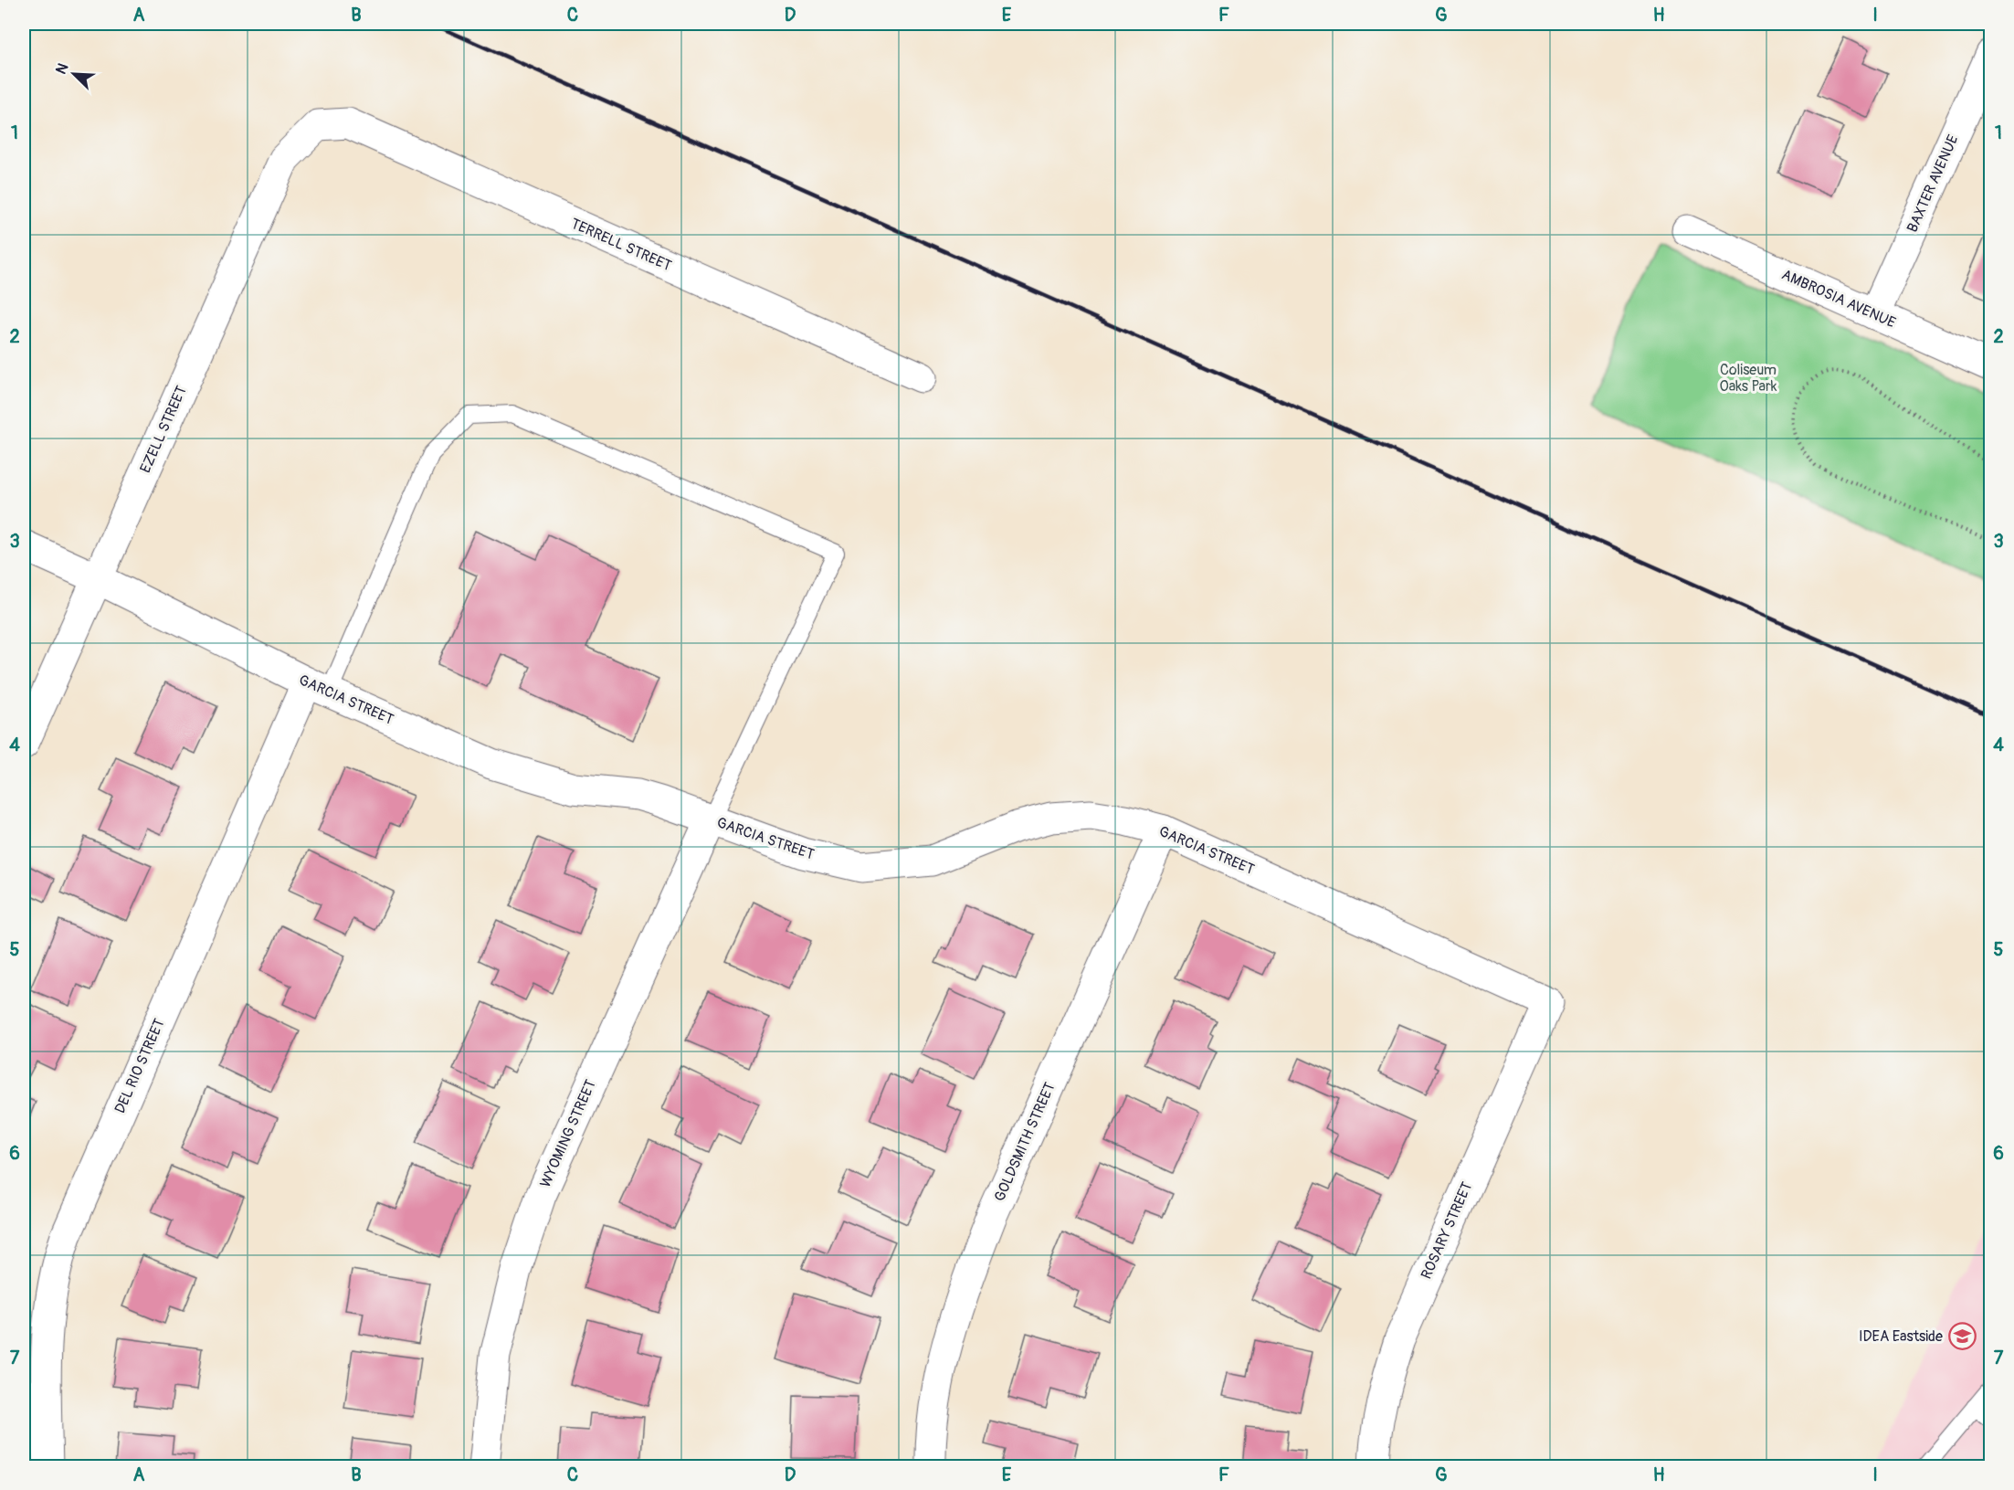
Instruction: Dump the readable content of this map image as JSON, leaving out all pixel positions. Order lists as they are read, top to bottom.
{
  "streets": {
    "street": [
      "BAXTER AVENUE",
      "TERRELL STREET",
      "AMBROSIA AVENUE",
      "EZELL STREET",
      "GARCIA STREET",
      "DEL RIO STREET",
      "WYOMING STREET",
      "GOLDSMITH STREET",
      "ROSARY STREET"
    ]
  },
  "crossings": [
    ["BAXTER AVENUE", "AMBROSIA AVENUE"],
    ["TERRELL STREET", "EZELL STREET"],
    ["EZELL STREET", "GARCIA STREET"],
    ["GARCIA STREET", "DEL RIO STREET"],
    ["GARCIA STREET", "WYOMING STREET"],
    ["GARCIA STREET", "GOLDSMITH STREET"],
    ["GARCIA STREET", "ROSARY STREET"]
  ],
  "parks": ["Coliseum Oaks Park"],
  "places": {
    "school or university": ["IDEA Eastside"]
  },
  "north": "top left",
  "grid": {
    "columns": [
      "A",
      "B",
      "C",
      "D",
      "E",
      "F",
      "G",
      "H",
      "I"
    ],
    "rows": [
      "1",
      "2",
      "3",
      "4",
      "5",
      "6",
      "7"
    ]
  }
}
